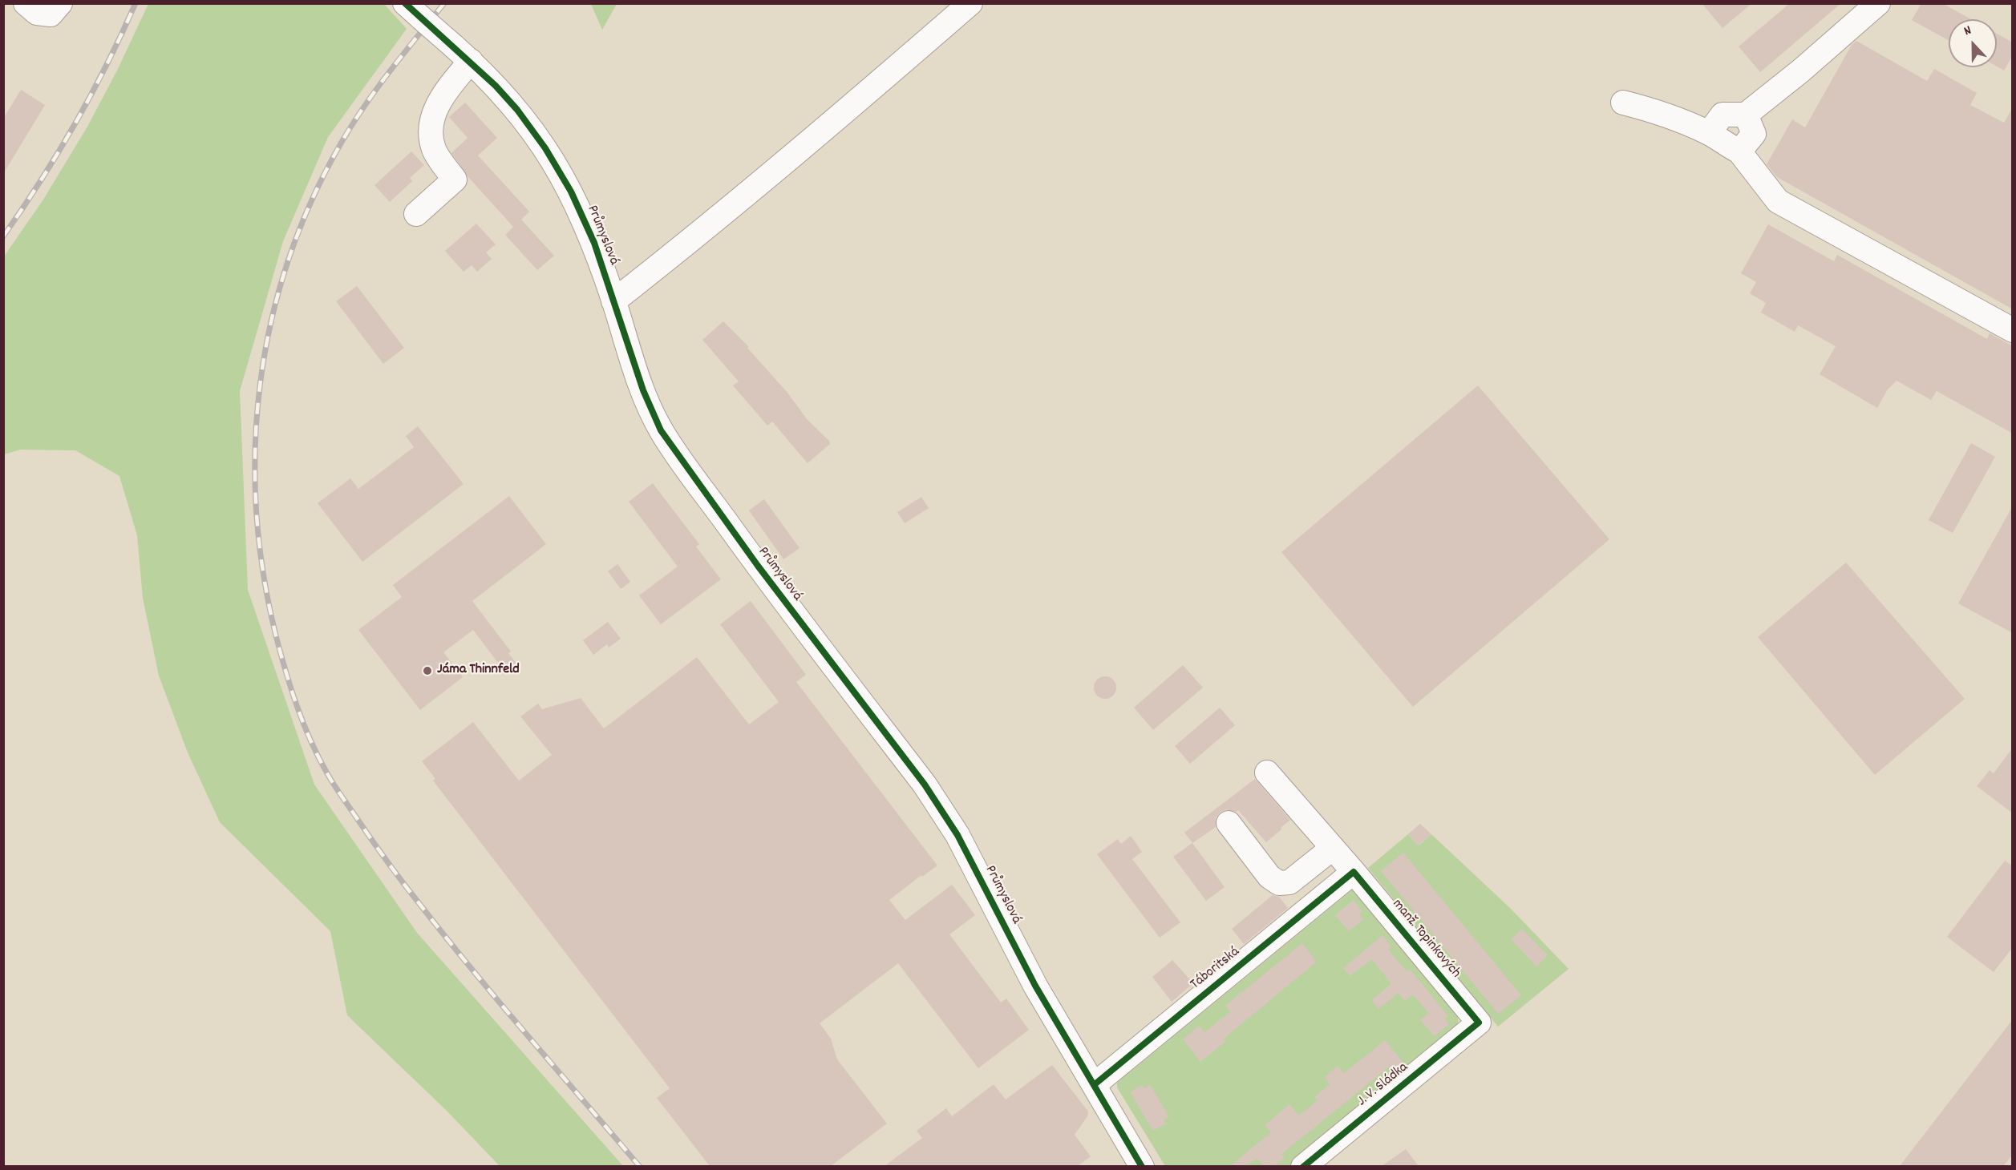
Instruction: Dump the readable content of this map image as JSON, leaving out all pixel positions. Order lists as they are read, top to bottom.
{
  "streets": {
    "street": [
      "Průmyslová",
      "manž. Topinkových",
      "Táboritská",
      "J. V. Sládka"
    ]
  },
  "crossings": [
    ["Průmyslová", "Táboritská"],
    ["manž. Topinkových", "Táboritská"],
    ["manž. Topinkových", "J. V. Sládka"]
  ],
  "places": ["Jáma Thinnfeld"],
  "north": "top"
}
